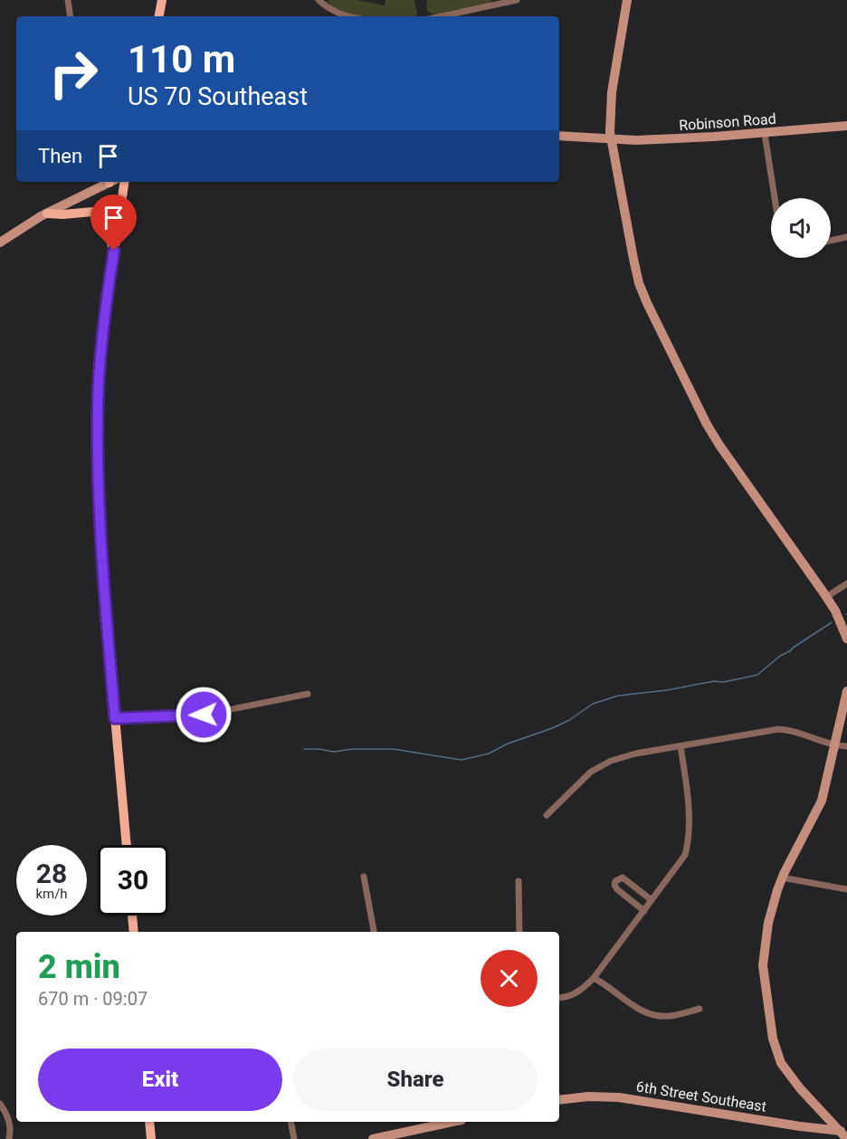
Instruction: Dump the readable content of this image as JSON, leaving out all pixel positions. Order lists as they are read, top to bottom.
{
  "streets": {
    "street": ["Robinson Road", "6th Street Southeast"]
  },
  "page": {
    "turn": ["110 m", "US 70 Southeast"],
    "then": "Then",
    "speed": "28 km/h",
    "limit": "30",
    "heading": ["2 min", "670 m · 09:07"],
    "buttons": ["Exit", "Share"]
  }
}
